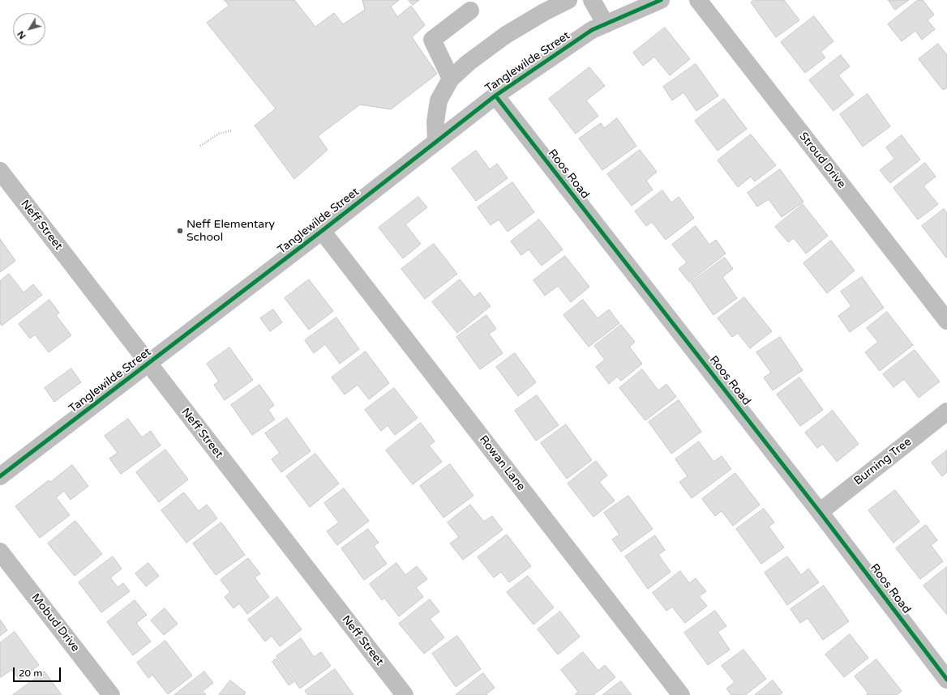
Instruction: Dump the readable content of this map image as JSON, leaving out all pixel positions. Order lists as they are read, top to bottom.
{
  "streets": {
    "street": [
      "Tanglewilde Street",
      "Stroud Drive",
      "Roos Road",
      "Neff Street",
      "Burning Tree",
      "Rowan Lane",
      "Mobud Drive"
    ]
  },
  "crossings": [
    ["Tanglewilde Street", "Roos Road"],
    ["Tanglewilde Street", "Neff Street"],
    ["Tanglewilde Street", "Rowan Lane"],
    ["Roos Road", "Burning Tree"]
  ],
  "places": ["Neff Elementary School"],
  "scale_bar": "20 m",
  "north": "bottom left"
}
